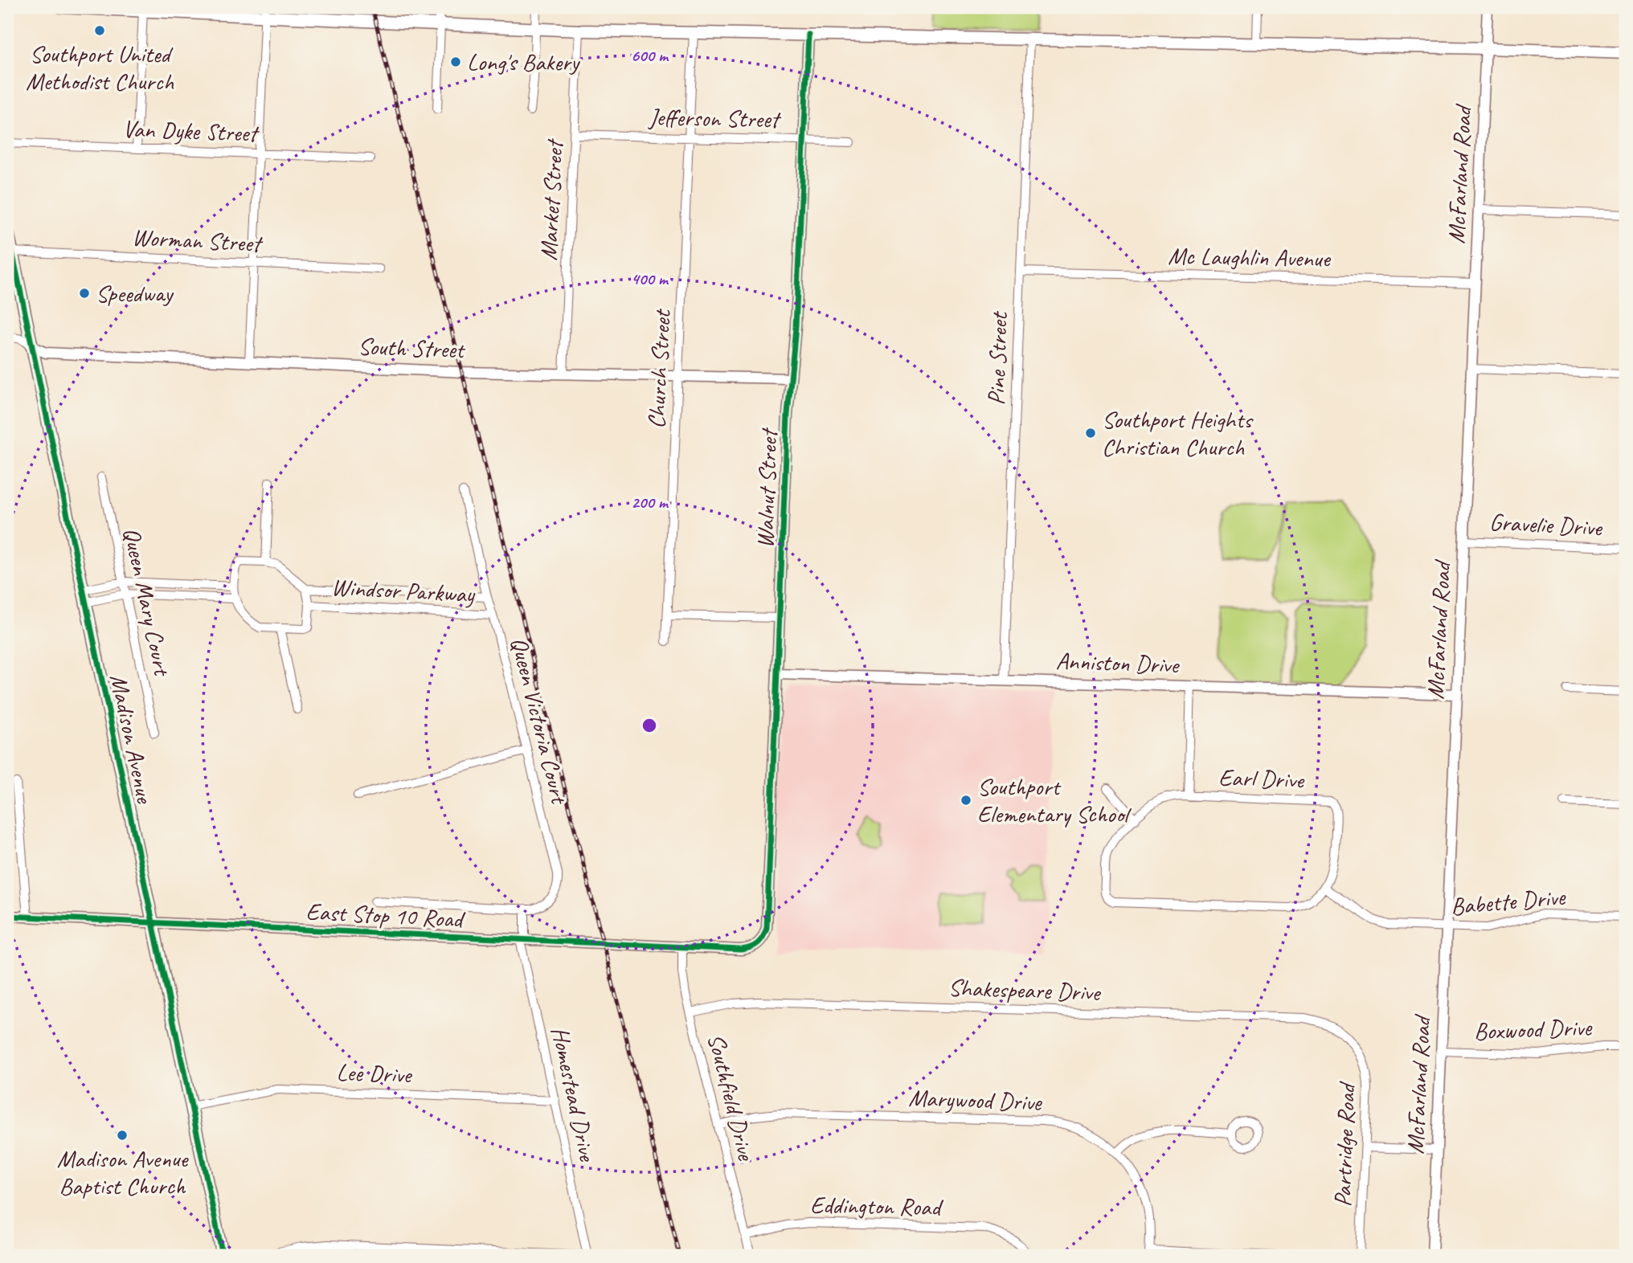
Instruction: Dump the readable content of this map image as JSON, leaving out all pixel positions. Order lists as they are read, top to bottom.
{
  "streets": {
    "main road": ["Madison Avenue"],
    "street": [
      "Jefferson Street",
      "Van Dyke Street",
      "McFarland Road",
      "Market Street",
      "Worman Street",
      "Mc Laughlin Avenue",
      "South Street",
      "Pine Street",
      "Church Street",
      "Walnut Street",
      "Gravelie Drive",
      "Windsor Parkway",
      "Queen Mary Court",
      "Anniston Drive",
      "Queen Victoria Court",
      "Earl Drive",
      "Babette Drive",
      "East Stop 10 Road",
      "Shakespeare Drive",
      "Boxwood Drive",
      "Lee Drive",
      "Homestead Drive",
      "Southfield Drive",
      "Marywood Drive",
      "Partridge Road",
      "Eddington Road"
    ]
  },
  "crossings": [
    ["Jefferson Street", "Market Street"],
    ["Jefferson Street", "Church Street"],
    ["Jefferson Street", "Walnut Street"],
    ["McFarland Road", "Mc Laughlin Avenue"],
    ["McFarland Road", "Gravelie Drive"],
    ["McFarland Road", "Anniston Drive"],
    ["McFarland Road", "Babette Drive"],
    ["McFarland Road", "Boxwood Drive"],
    ["Market Street", "South Street"],
    ["Worman Street", "Madison Avenue"],
    ["Mc Laughlin Avenue", "Pine Street"],
    ["South Street", "Church Street"],
    ["South Street", "Walnut Street"],
    ["South Street", "Madison Avenue"],
    ["Pine Street", "Anniston Drive"],
    ["Walnut Street", "Anniston Drive"],
    ["Walnut Street", "East Stop 10 Road"],
    ["Windsor Parkway", "Queen Victoria Court"],
    ["Madison Avenue", "East Stop 10 Road"],
    ["Madison Avenue", "Lee Drive"],
    ["Earl Drive", "Babette Drive"],
    ["East Stop 10 Road", "Homestead Drive"],
    ["East Stop 10 Road", "Southfield Drive"],
    ["Shakespeare Drive", "Southfield Drive"],
    ["Shakespeare Drive", "Partridge Road"],
    ["Lee Drive", "Homestead Drive"],
    ["Southfield Drive", "Marywood Drive"],
    ["Southfield Drive", "Eddington Road"]
  ],
  "places": [
    "Southport United Methodist Church",
    "Long's Bakery",
    "Speedway",
    "Southport Heights Christian Church",
    "Southport Elementary School",
    "Madison Avenue Baptist Church"
  ],
  "rings": ["600 m", "400 m", "200 m"]
}
